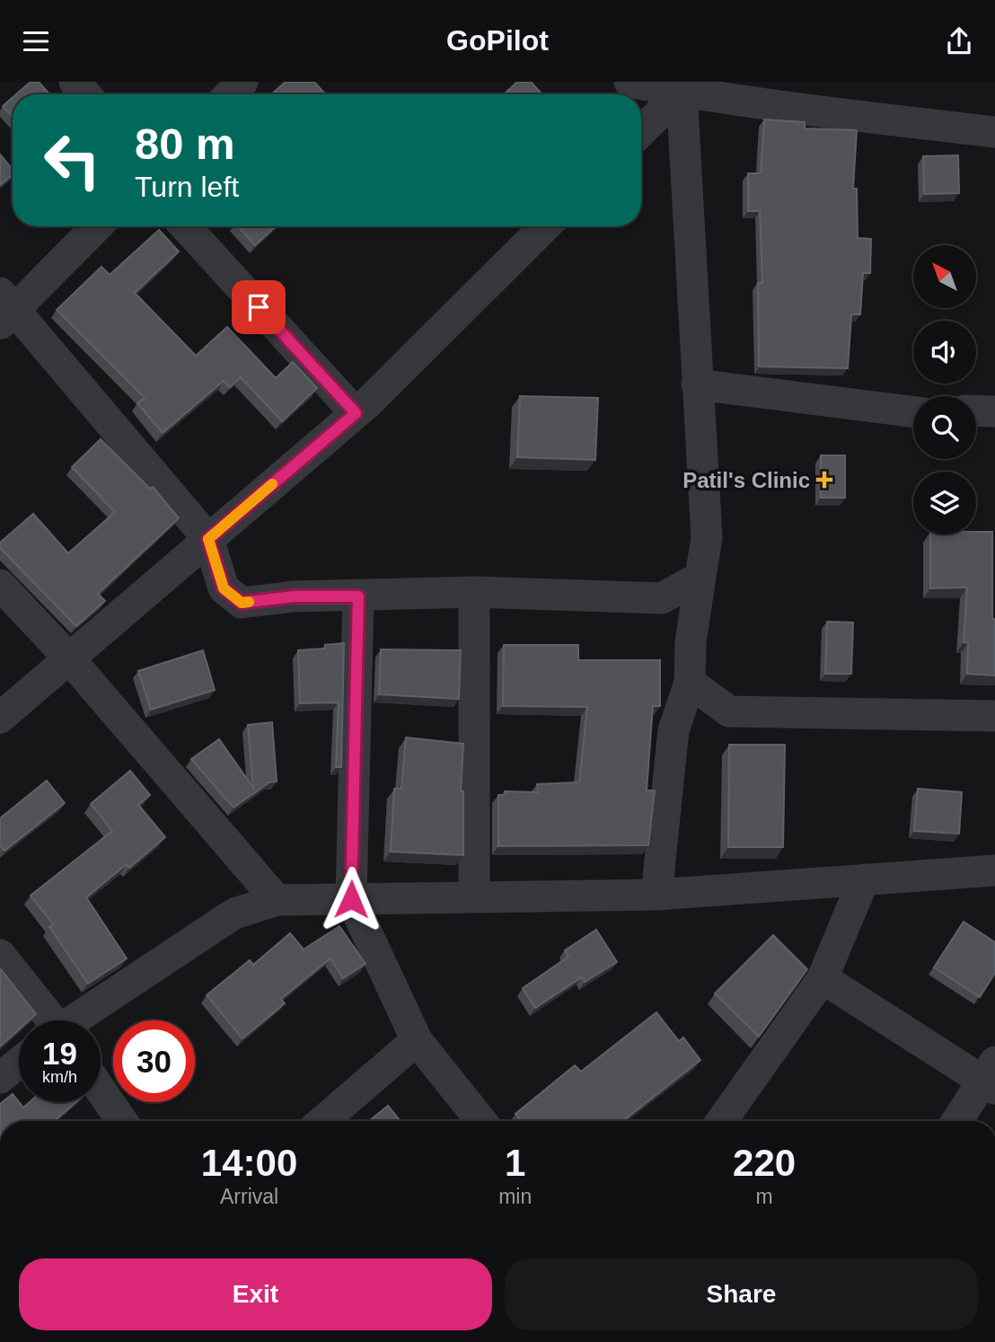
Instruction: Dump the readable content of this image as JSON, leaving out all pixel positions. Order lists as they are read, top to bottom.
{
  "places": {
    "health": ["Patil's Clinic"]
  },
  "north": "top left",
  "page": {
    "header": "GoPilot",
    "turn": ["80 m", "Turn left"],
    "speed": "19 km/h",
    "limit": "30",
    "eta": [
      "14:00",
      "Arrival",
      "1",
      "min",
      "220",
      "m"
    ],
    "buttons": ["Exit", "Share"]
  }
}
